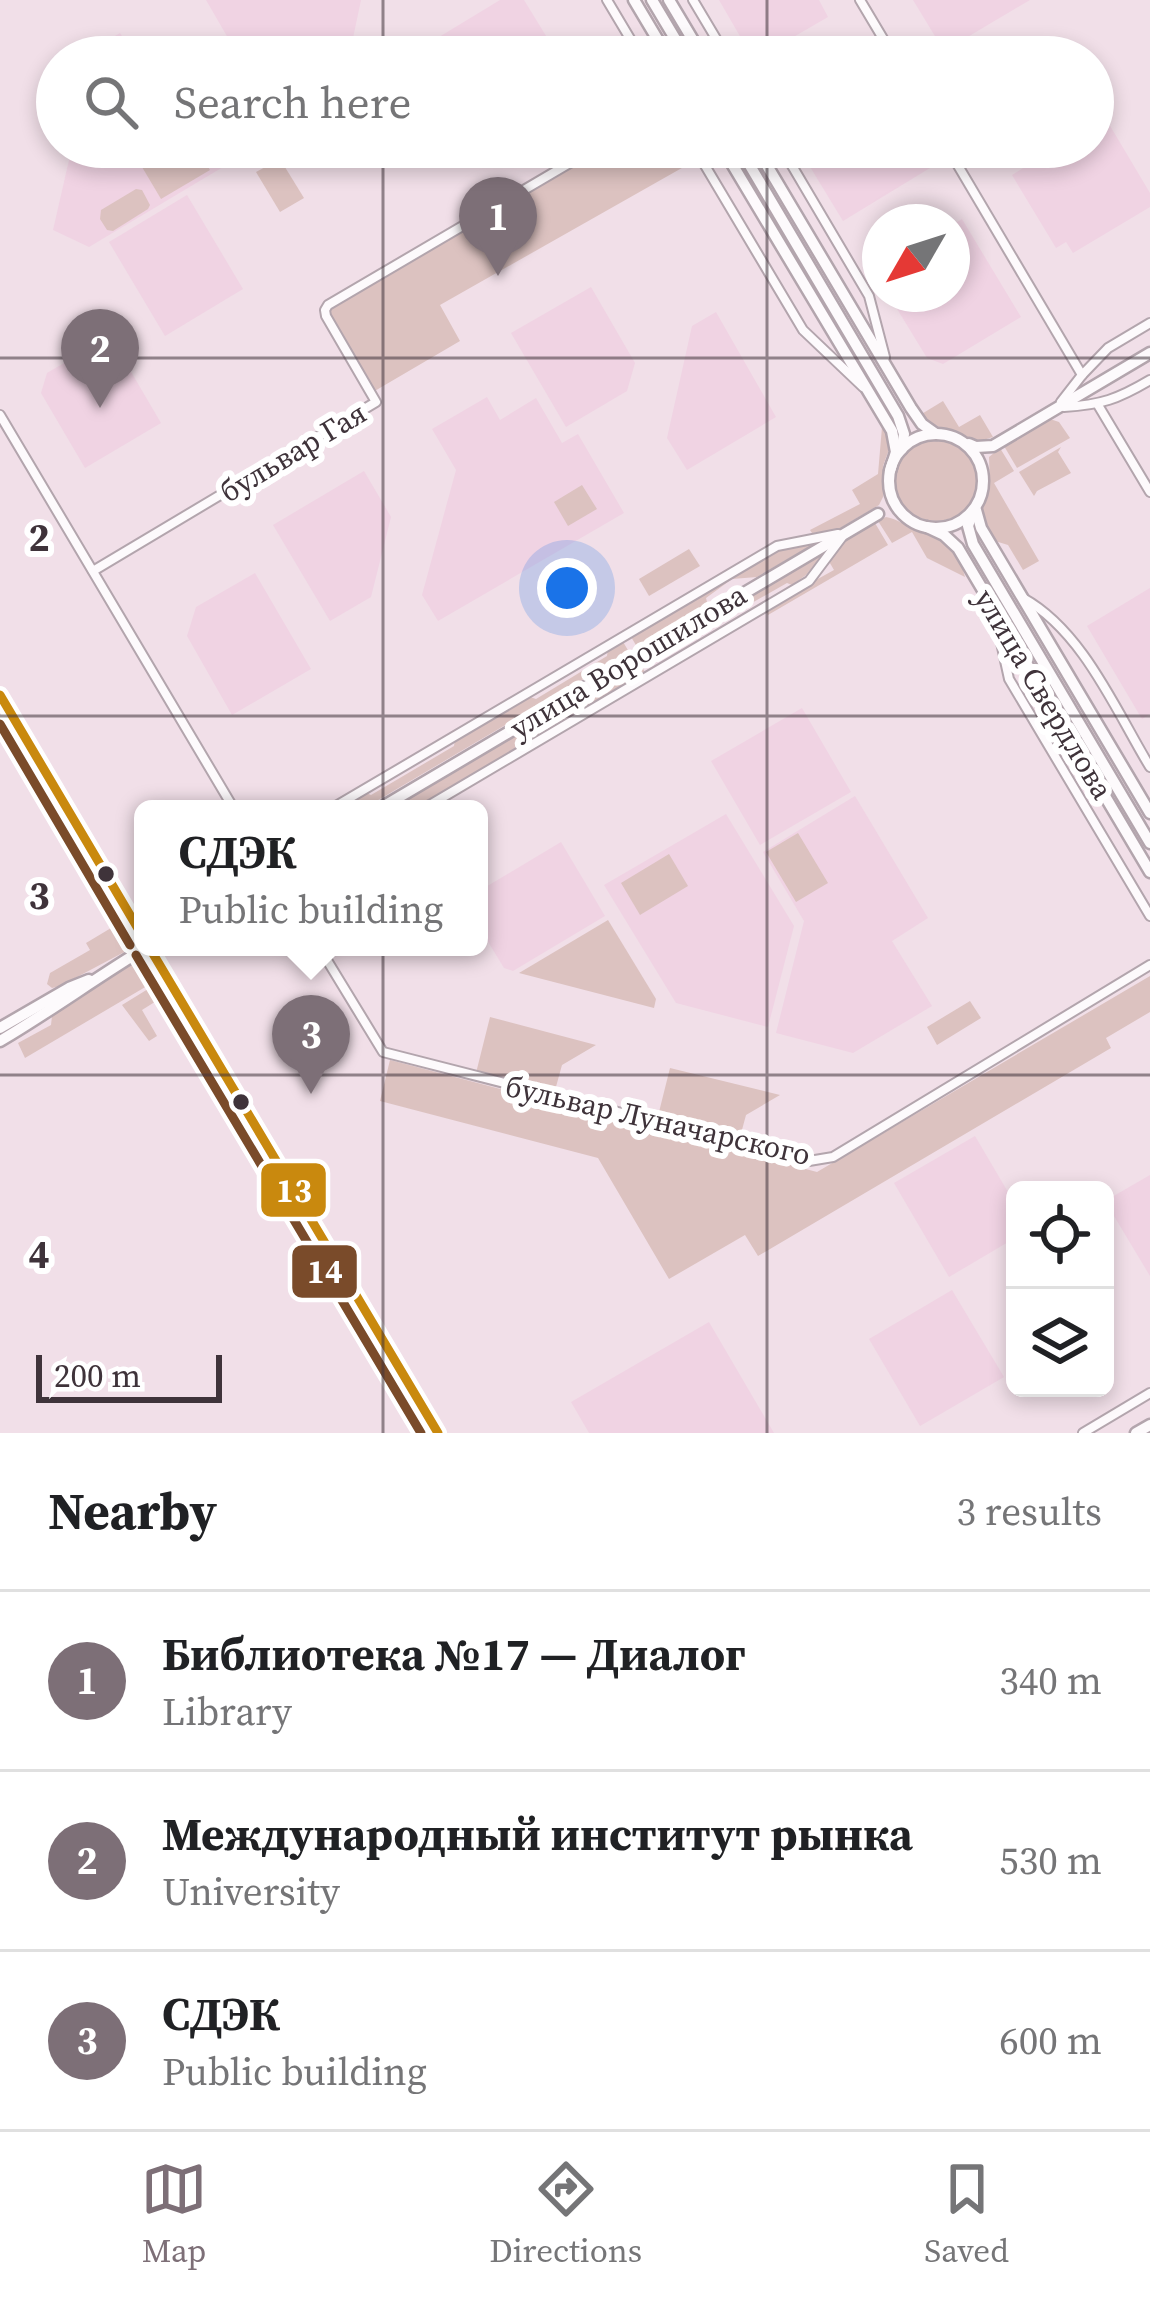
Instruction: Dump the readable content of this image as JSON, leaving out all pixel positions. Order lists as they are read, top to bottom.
{
  "streets": {
    "main road": ["улица Ворошилова", "улица Свердлова"],
    "street": ["бульвар Гая", "бульвар Луначарского"]
  },
  "lines": ["transit line 13", "transit line 14"],
  "scale_bar": "200 m",
  "north": "bottom left",
  "page": {
    "search": "Search here",
    "pins": ["1", "2", "3"],
    "popup": ["СДЭК", "Public building"],
    "scale": "200 m",
    "heading": ["Nearby", "3 results"],
    "list": [
      {
        "mark": "1",
        "name": "Библиотека №17 — Диалог",
        "note": "Library",
        "value": "340 m"
      },
      {
        "mark": "2",
        "name": "Международный институт рынка",
        "note": "University",
        "value": "530 m"
      },
      {
        "mark": "3",
        "name": "СДЭК",
        "note": "Public building",
        "value": "600 m"
      }
    ],
    "nav": ["Map", "Directions", "Saved"]
  },
  "grid": {
    "rows": ["2", "3", "4"]
  }
}
